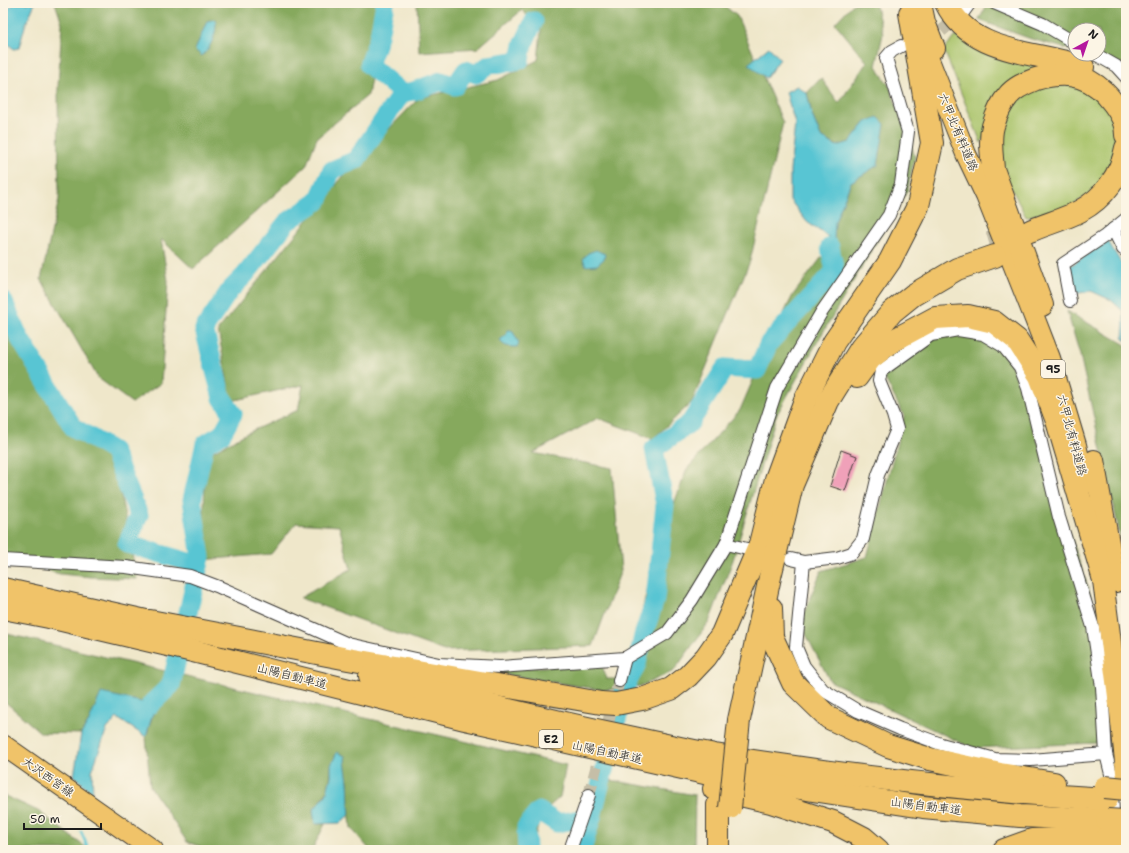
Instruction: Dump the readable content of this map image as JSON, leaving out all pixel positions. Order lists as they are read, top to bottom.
{
  "streets": {
    "highway": ["山陽自動車道", "E2"],
    "main road": ["六甲北有料道路", "95", "大沢西宮線"]
  },
  "scale_bar": "50 m",
  "north": "top right"
}
